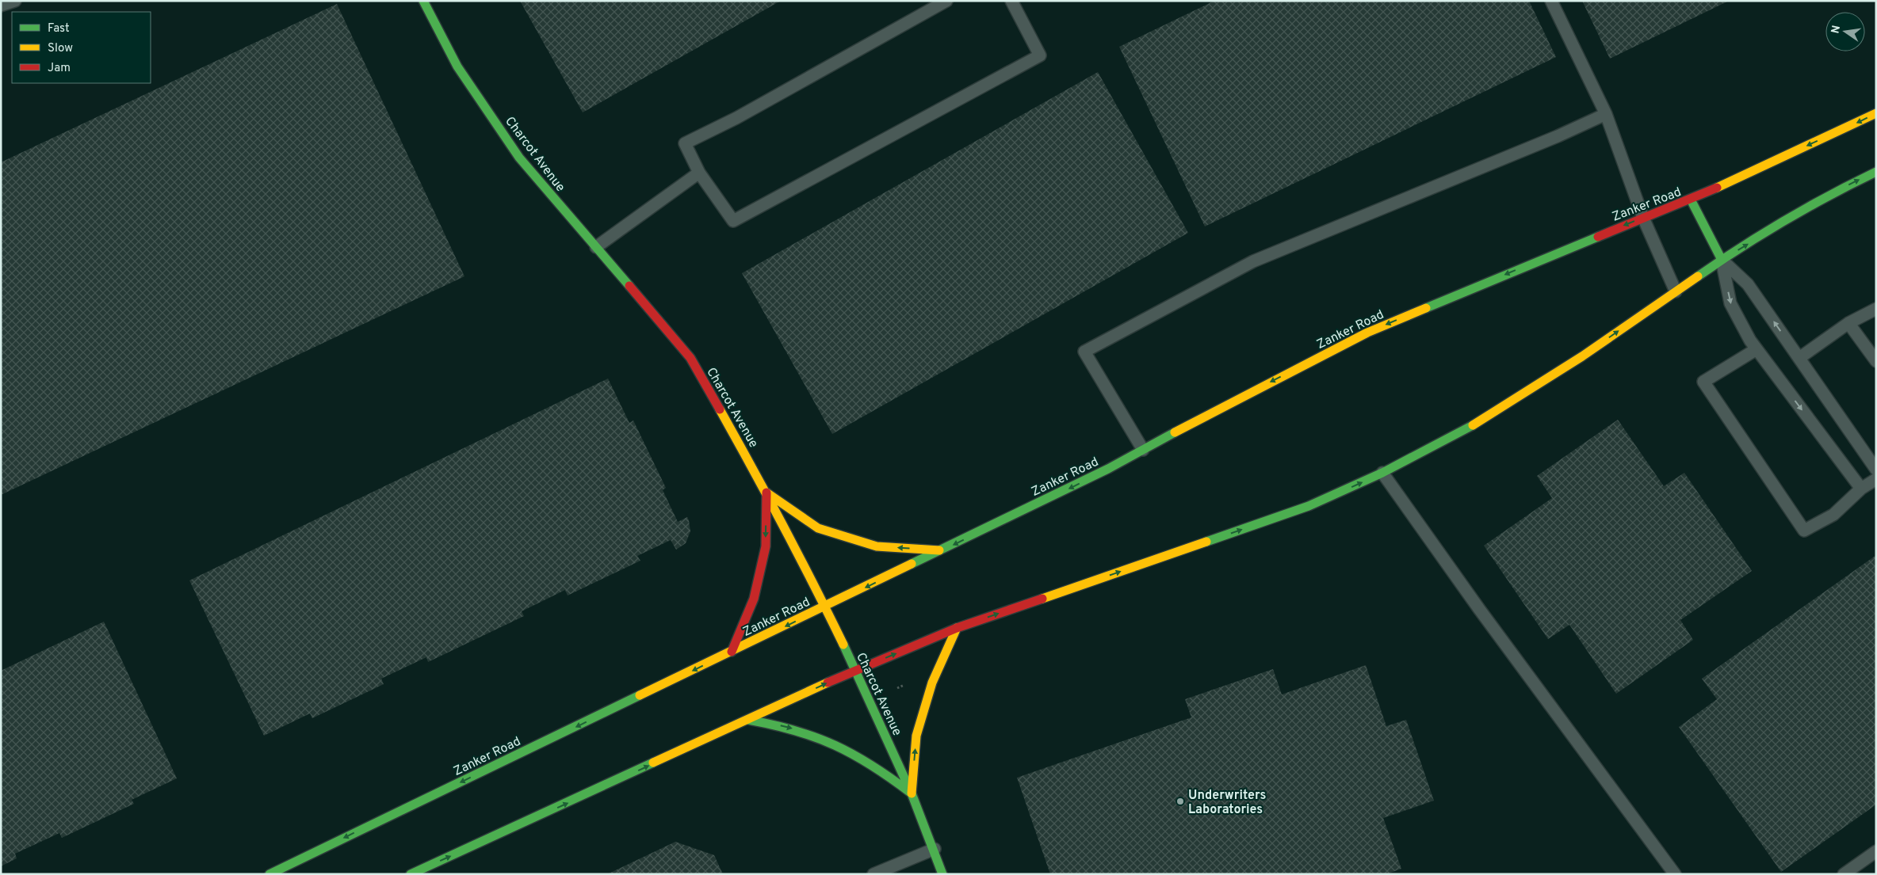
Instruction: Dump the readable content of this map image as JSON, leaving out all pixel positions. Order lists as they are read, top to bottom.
{
  "streets": {
    "main road": ["Charcot Avenue", "Zanker Road"]
  },
  "crossings": [
    ["Charcot Avenue", "Zanker Road"]
  ],
  "places": ["Underwriters Laboratories"],
  "legend": ["Fast", "Slow", "Jam"],
  "north": "left"
}
